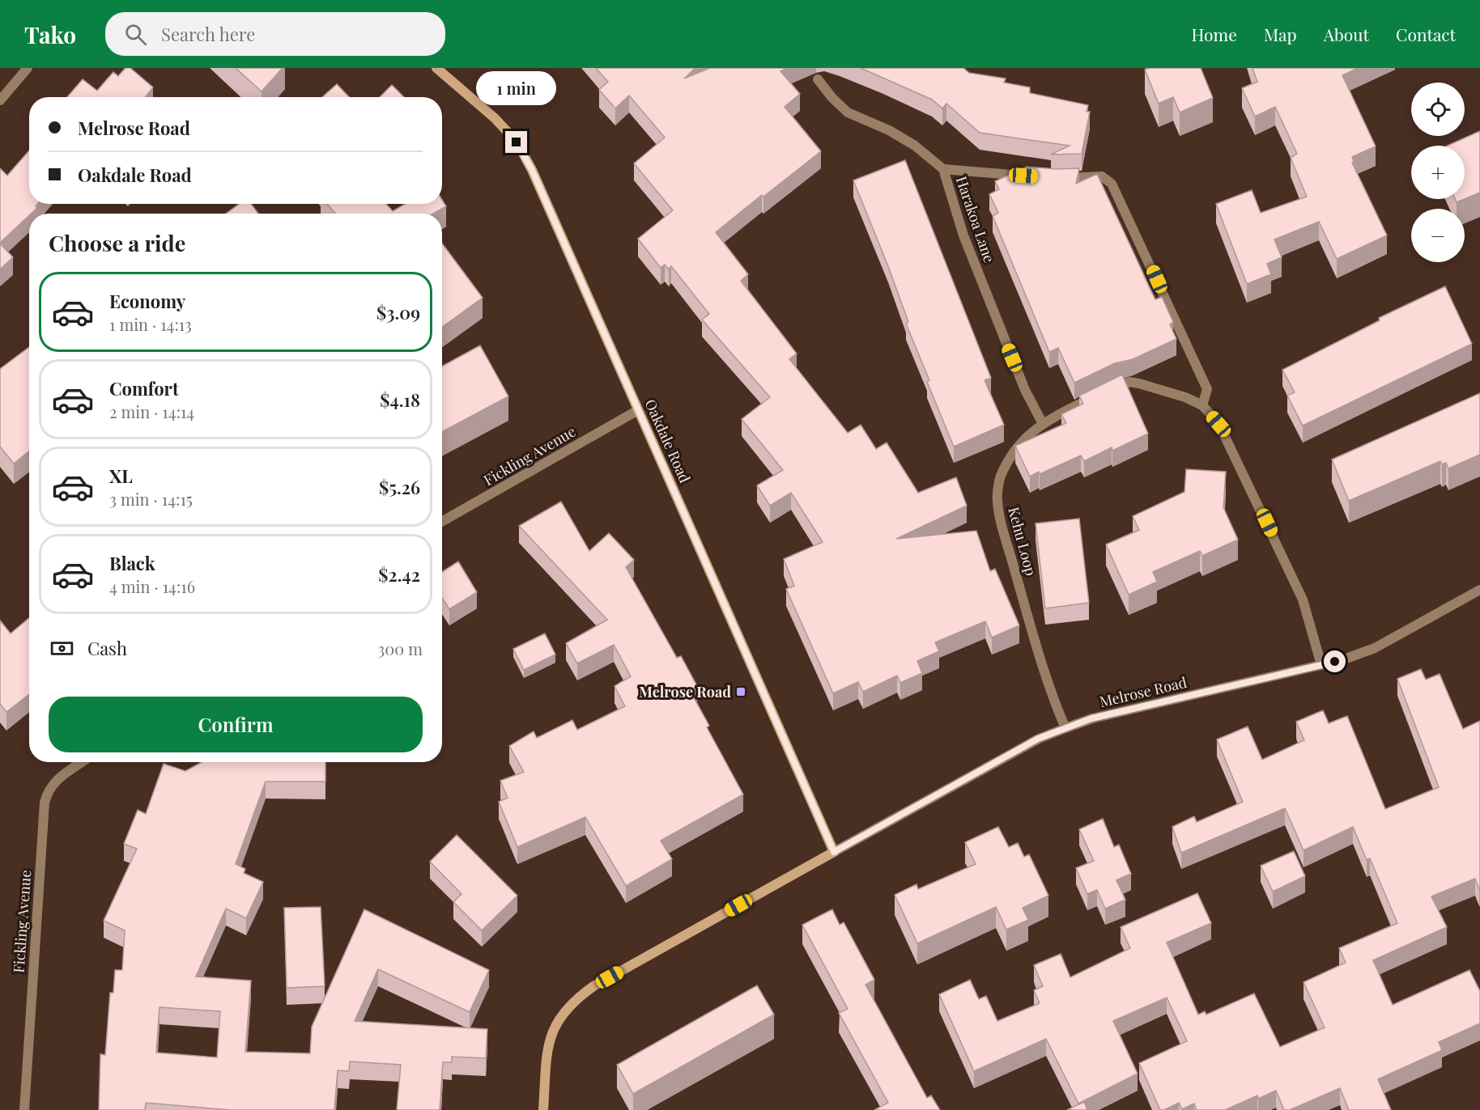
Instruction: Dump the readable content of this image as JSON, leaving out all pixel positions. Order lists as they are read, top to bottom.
{
  "streets": {
    "street": [
      "Harakoa Lane",
      "Oakdale Road",
      "Fickling Avenue",
      "Kehu Loop",
      "Melrose Road"
    ]
  },
  "crossings": [
    ["Harakoa Lane", "Kehu Loop"],
    ["Oakdale Road", "Fickling Avenue"],
    ["Oakdale Road", "Melrose Road"],
    ["Kehu Loop", "Melrose Road"]
  ],
  "places": {
    "transit": ["Melrose Road"]
  },
  "page": {
    "header": "Tako",
    "search": "Search here",
    "nav": [
      "Home",
      "Map",
      "About",
      "Contact"
    ],
    "bubble": "1 min",
    "map_buttons": ["+", "−"],
    "banner": ["Melrose Road", "Oakdale Road"],
    "heading": "Choose a ride",
    "list": [
      {
        "name": "Economy",
        "note": "1 min · 14:13",
        "value": "$3.09"
      },
      {
        "name": "Comfort",
        "note": "2 min · 14:14",
        "value": "$4.18"
      },
      {
        "name": "XL",
        "note": "3 min · 14:15",
        "value": "$5.26"
      },
      {
        "name": "Black",
        "note": "4 min · 14:16",
        "value": "$2.42"
      }
    ],
    "pay": ["Cash", "300 m"],
    "buttons": "Confirm"
  }
}
